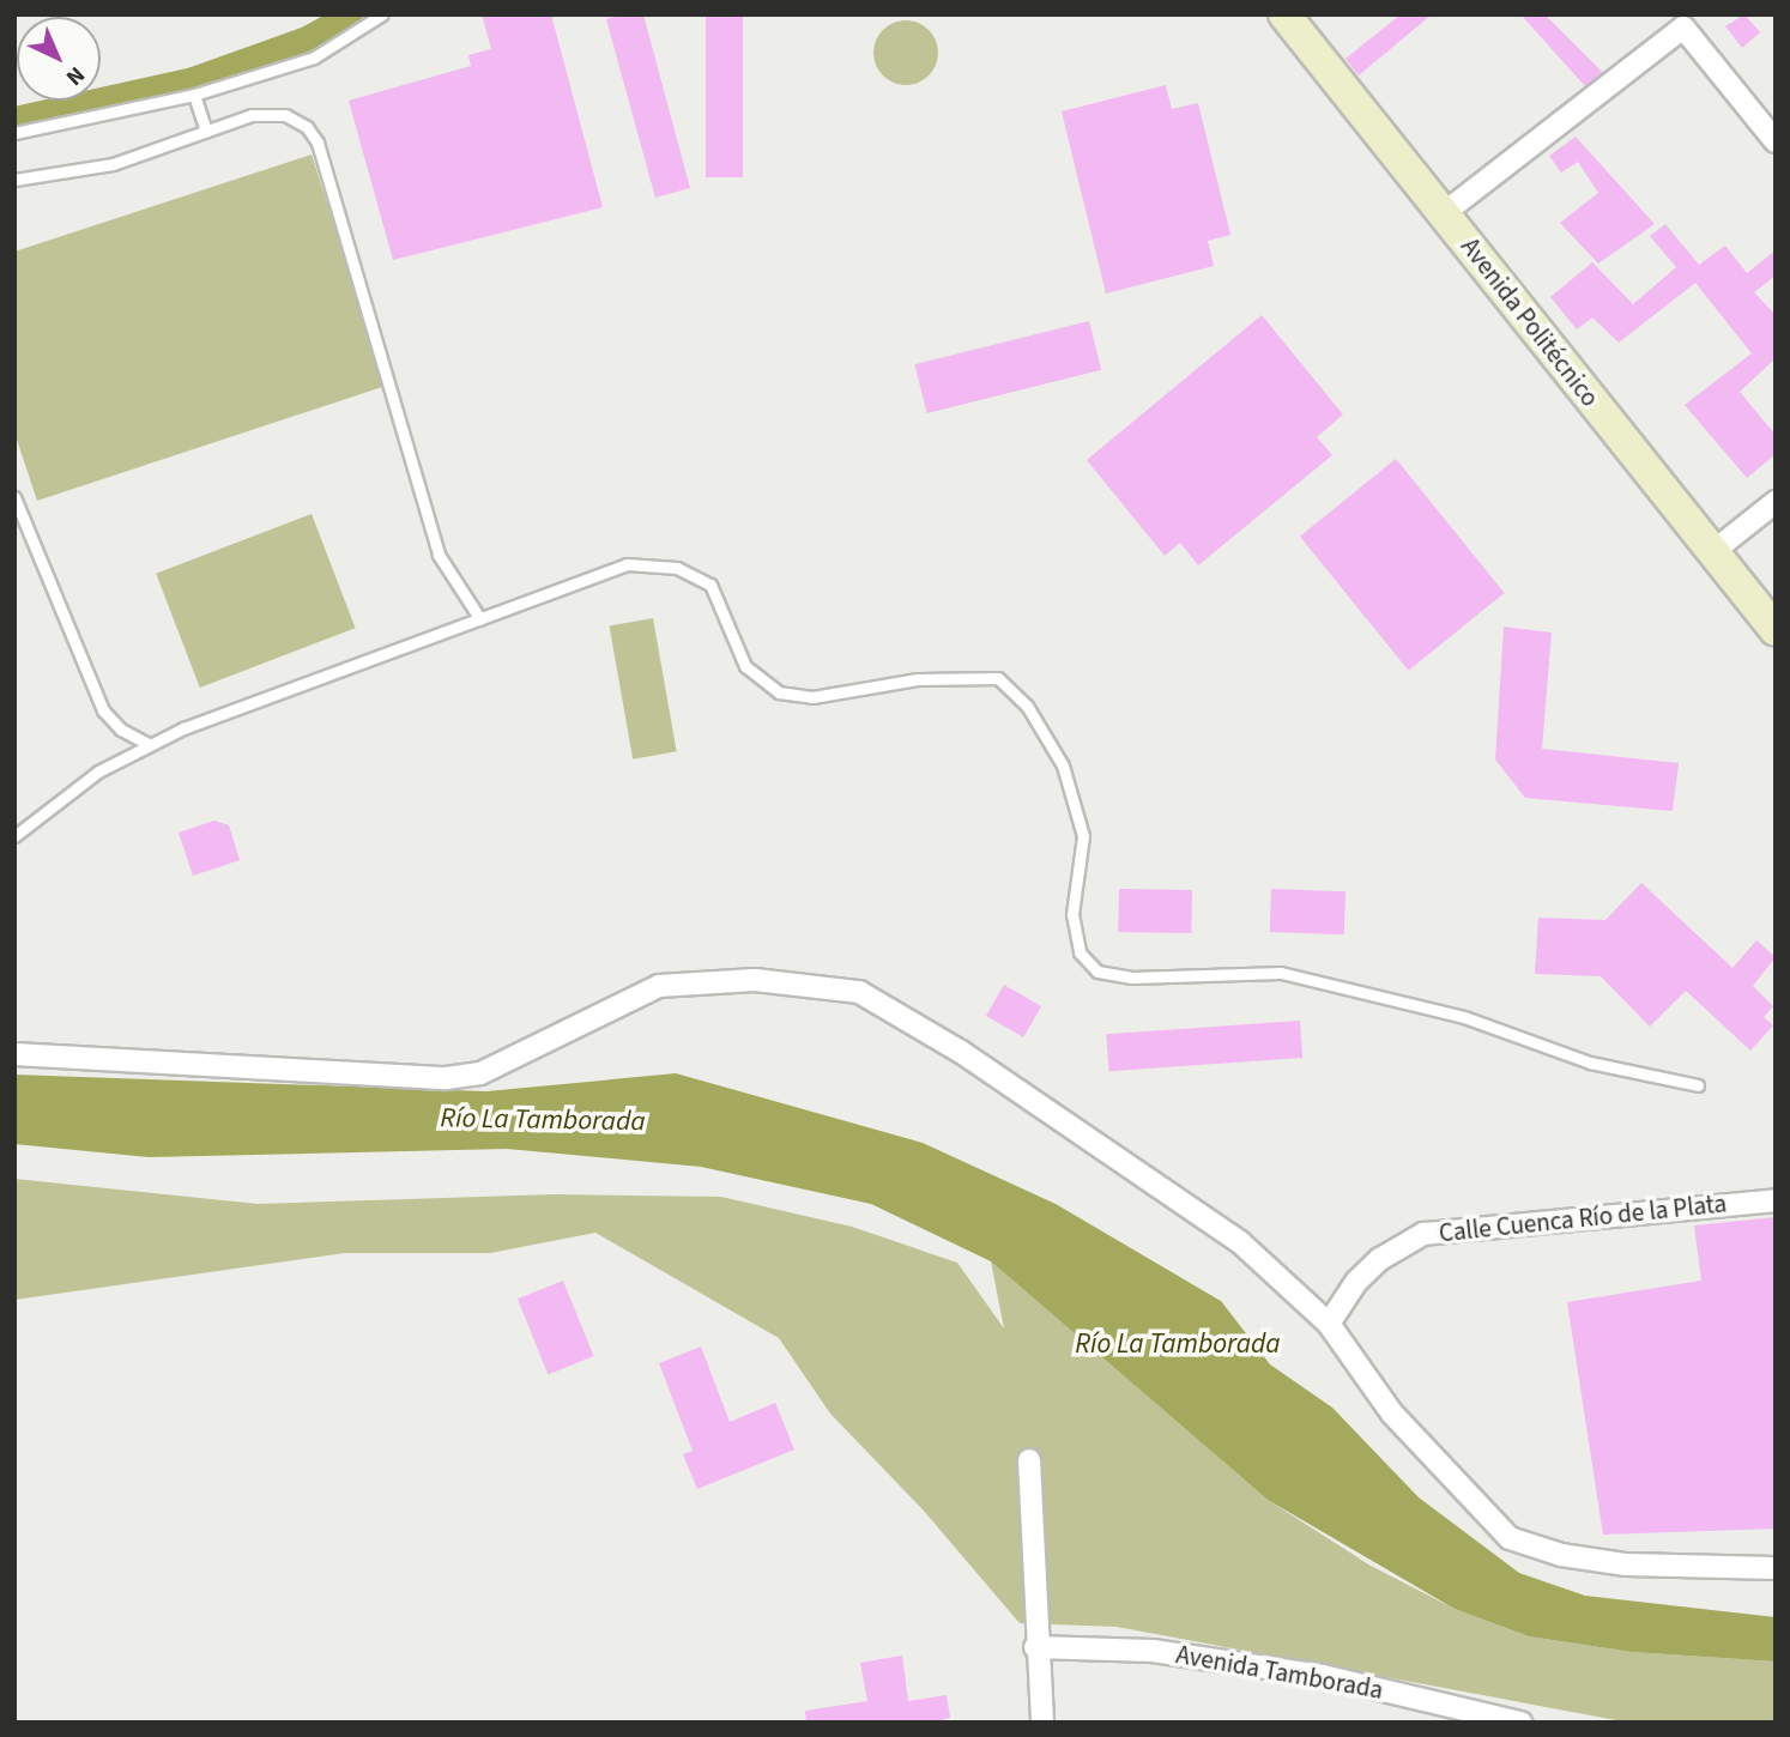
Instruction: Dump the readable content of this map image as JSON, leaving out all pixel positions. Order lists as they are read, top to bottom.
{
  "streets": {
    "main road": ["Avenida Politécnico"],
    "street": ["Calle Cuenca Río de la Plata", "Avenida Tamborada"]
  },
  "water": ["Río La Tamborada"],
  "north": "bottom right"
}
